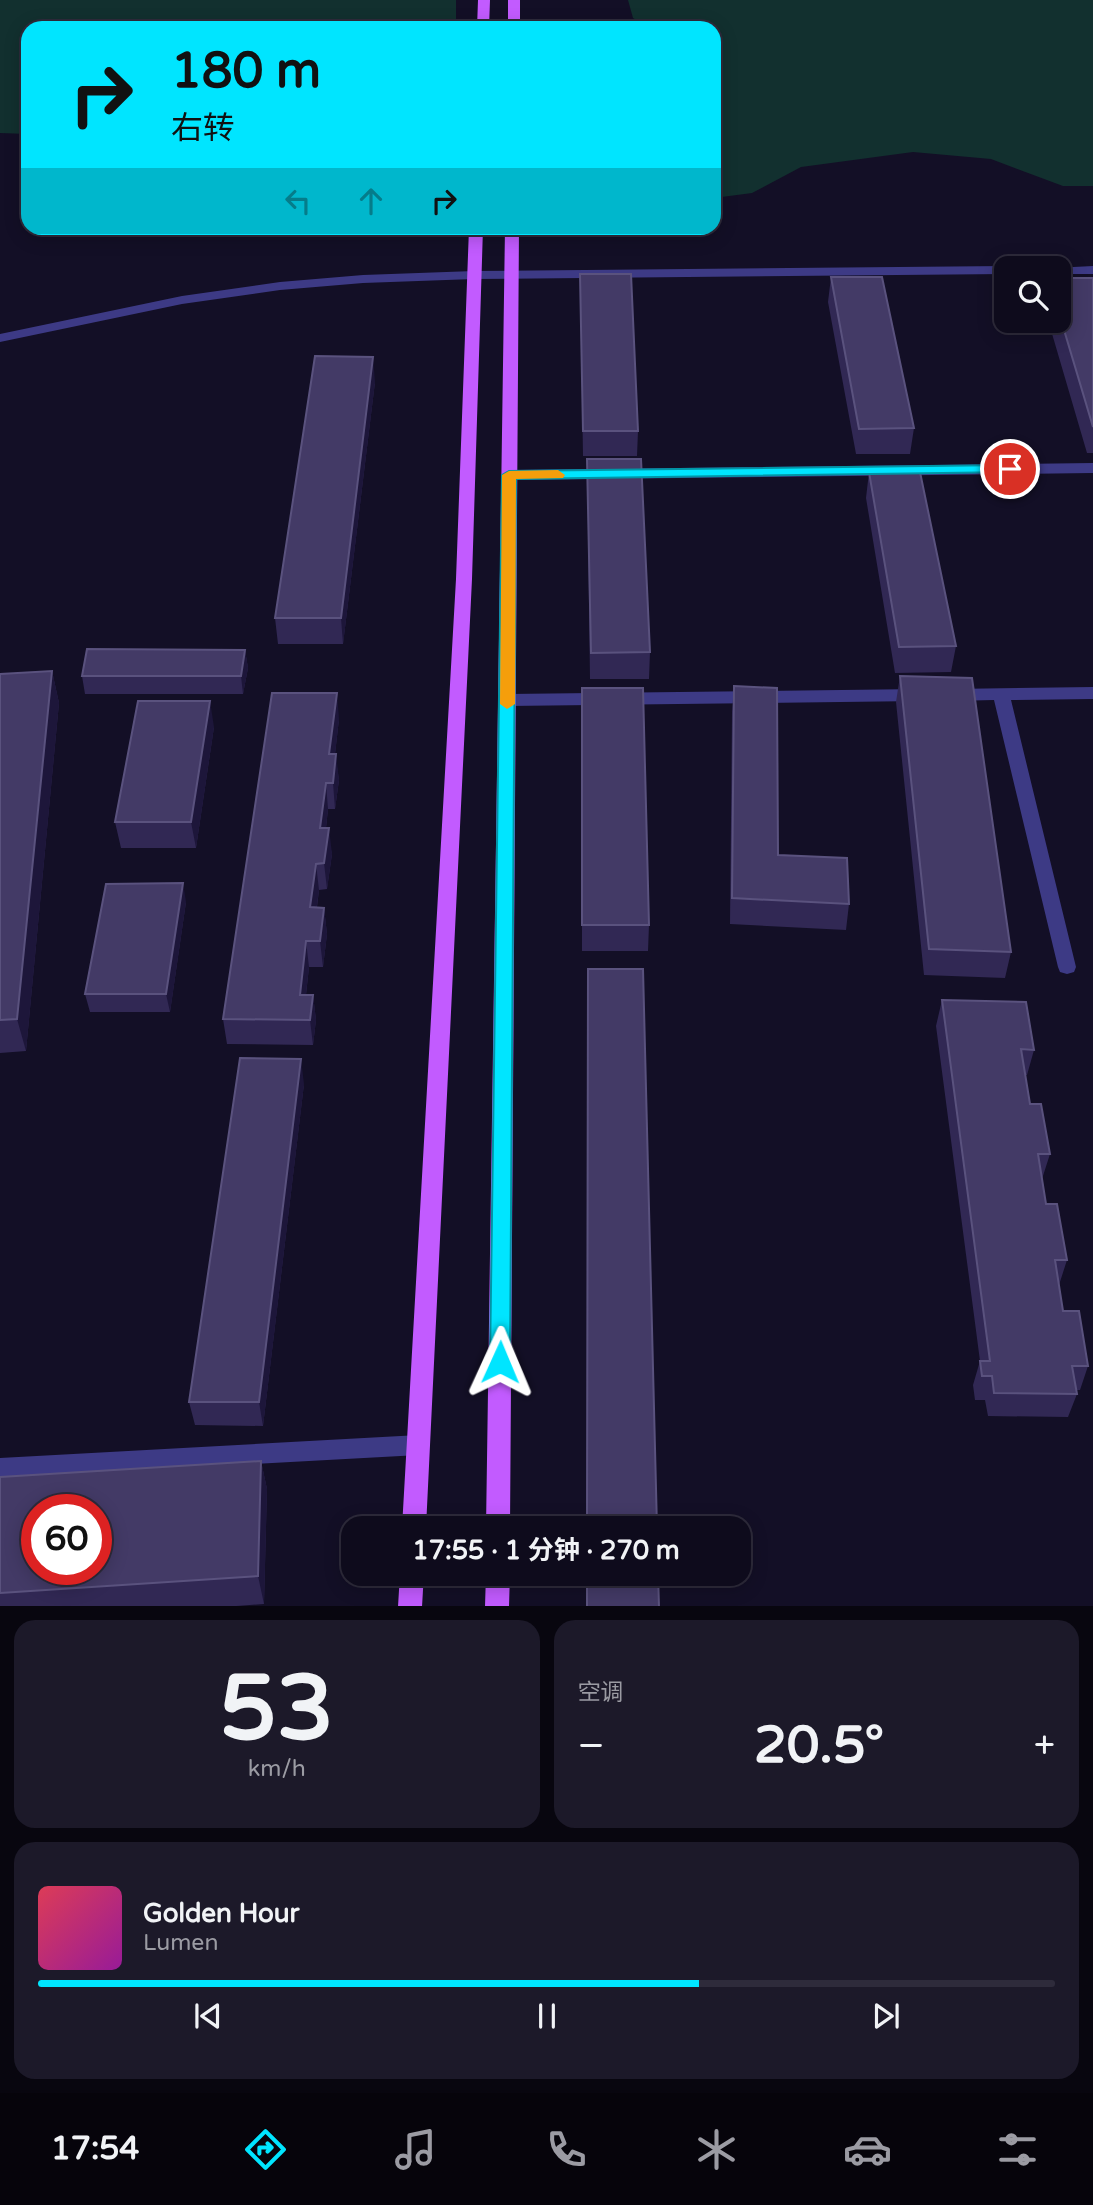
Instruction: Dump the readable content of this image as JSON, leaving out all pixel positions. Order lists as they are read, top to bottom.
{
  "page": {
    "turn": ["180 m", "右转"],
    "limit": "60",
    "trip": "17:55 · 1 分钟 · 270 m",
    "tile": [
      ["53", "km/h"],
      "空调"
    ],
    "heat": ["−", "20.5°", "+"],
    "song": ["Golden Hour", "Lumen"],
    "tabs": "17:54"
  }
}
